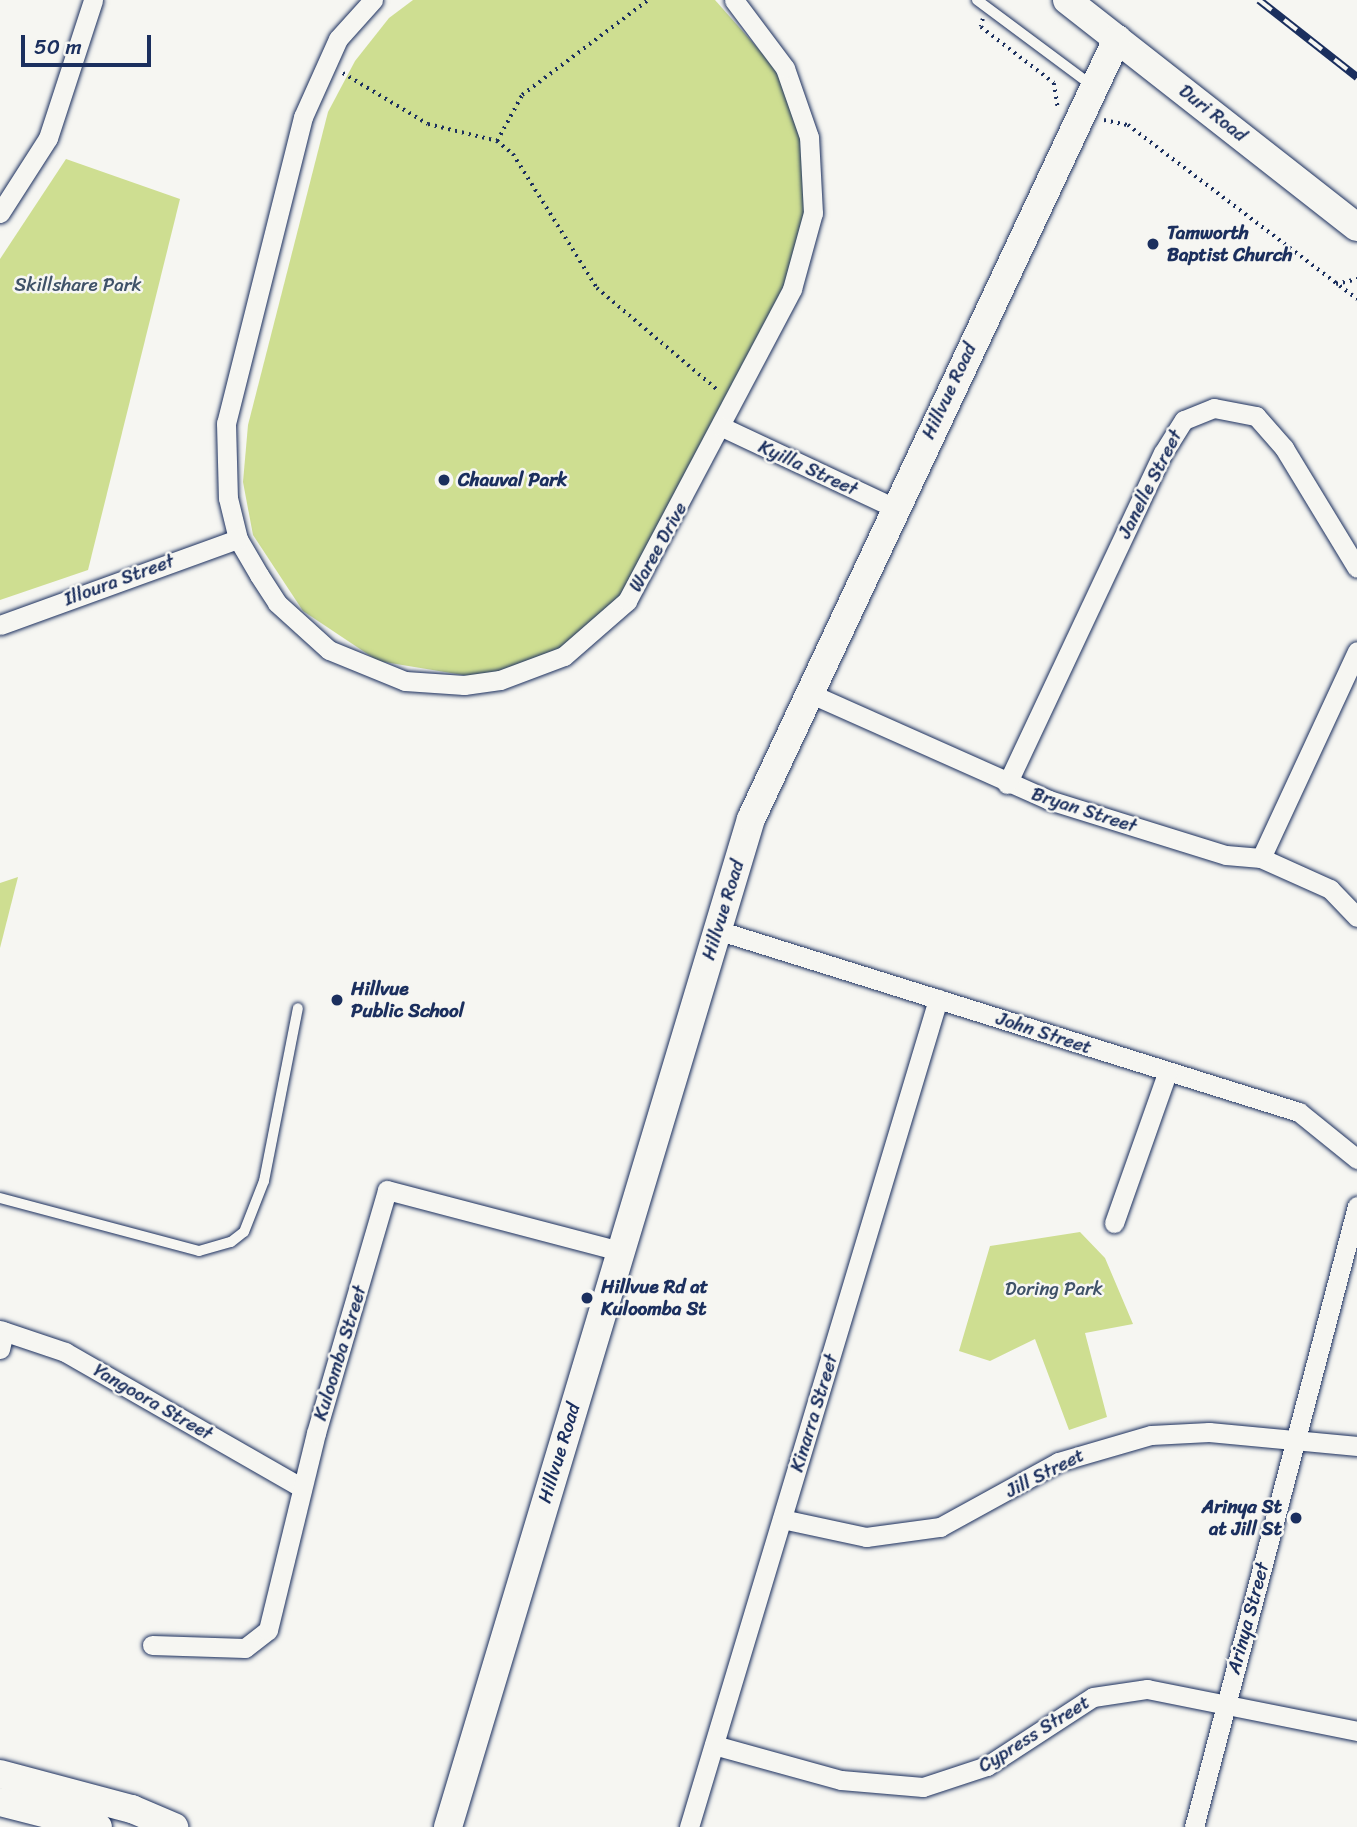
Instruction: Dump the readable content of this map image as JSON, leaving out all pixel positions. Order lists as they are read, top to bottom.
{
  "streets": {
    "street": [
      "Duri Road",
      "Hillvue Road",
      "Kyilla Street",
      "Janelle Street",
      "Waree Drive",
      "Illoura Street",
      "Bryan Street",
      "John Street",
      "Kuloomba Street",
      "Yangoora Street",
      "Kinarra Street",
      "Jill Street",
      "Arinya Street",
      "Cypress Street"
    ]
  },
  "crossings": [
    ["Duri Road", "Hillvue Road"],
    ["Hillvue Road", "Kyilla Street"],
    ["Hillvue Road", "Bryan Street"],
    ["Hillvue Road", "John Street"],
    ["Hillvue Road", "Kuloomba Street"],
    ["Kyilla Street", "Waree Drive"],
    ["Janelle Street", "Bryan Street"],
    ["Waree Drive", "Illoura Street"],
    ["John Street", "Kinarra Street"],
    ["Kuloomba Street", "Yangoora Street"],
    ["Kinarra Street", "Jill Street"],
    ["Kinarra Street", "Cypress Street"],
    ["Jill Street", "Arinya Street"],
    ["Arinya Street", "Cypress Street"]
  ],
  "parks": ["Skillshare Park", "Doring Park"],
  "places": [
    "Tamworth Baptist Church",
    "Chauval Park",
    "Hillvue Public School",
    "Hillvue Rd at Kuloomba St",
    "Arinya St at Jill St"
  ],
  "scale_bar": "50 m"
}
